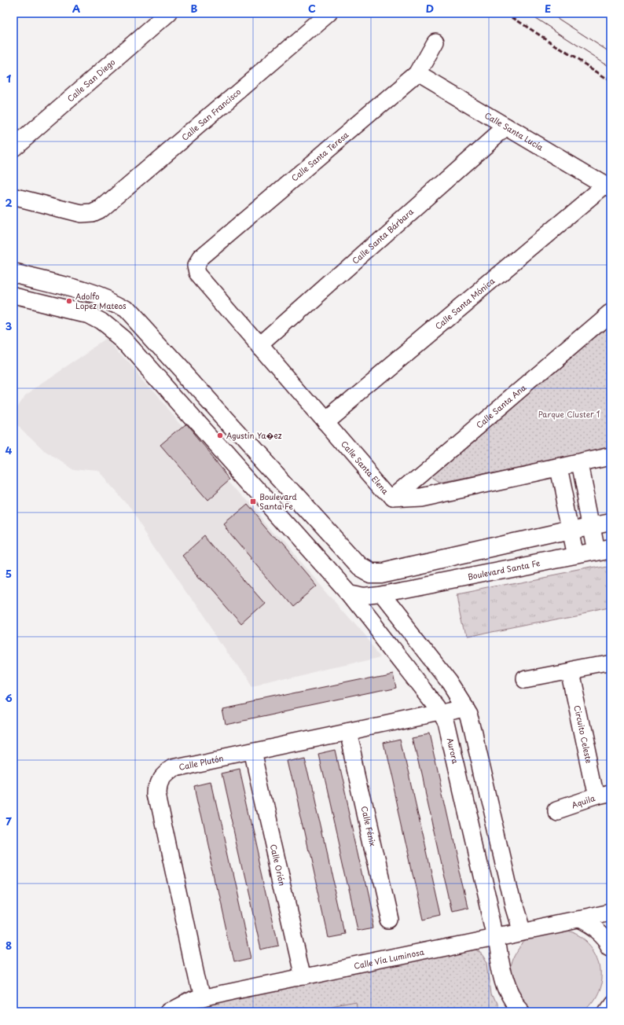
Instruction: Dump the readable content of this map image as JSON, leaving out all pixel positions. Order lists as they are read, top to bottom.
{
  "streets": {
    "main road": ["Boulevard Santa Fe"],
    "street": [
      "Calle San Diego",
      "Calle San Francisco",
      "Calle Santa Lucía",
      "Calle Santa Teresa",
      "Calle Santa Bárbara",
      "Calle Santa Mónica",
      "Calle Santa Ana",
      "Calle Santa Elena",
      "Circuito Celeste",
      "Aurora",
      "Calle Plutón",
      "Aquila",
      "Calle Fénix",
      "Calle Orión",
      "Calle Vía Luminosa"
    ]
  },
  "crossings": [
    ["Calle Santa Lucía", "Calle Santa Teresa"],
    ["Calle Santa Lucía", "Calle Santa Bárbara"],
    ["Calle Santa Lucía", "Calle Santa Mónica"],
    ["Calle Santa Teresa", "Calle Santa Elena"],
    ["Calle Santa Bárbara", "Calle Santa Elena"],
    ["Calle Santa Mónica", "Calle Santa Elena"],
    ["Calle Santa Ana", "Calle Santa Elena"],
    ["Boulevard Santa Fe", "Aurora"],
    ["Circuito Celeste", "Aquila"],
    ["Aurora", "Calle Plutón"],
    ["Aurora", "Calle Vía Luminosa"],
    ["Calle Plutón", "Calle Fénix"],
    ["Calle Plutón", "Calle Orión"],
    ["Calle Plutón", "Calle Vía Luminosa"],
    ["Calle Orión", "Calle Vía Luminosa"]
  ],
  "parks": ["Parque Cluster 1"],
  "places": {
    "other": ["Adolfo Lopez Mateos", "Agustin Ya�ez"],
    "transit": ["Boulevard Santa Fe"]
  },
  "grid": {
    "columns": [
      "A",
      "B",
      "C",
      "D",
      "E"
    ],
    "rows": [
      "1",
      "2",
      "3",
      "4",
      "5",
      "6",
      "7",
      "8"
    ]
  }
}
